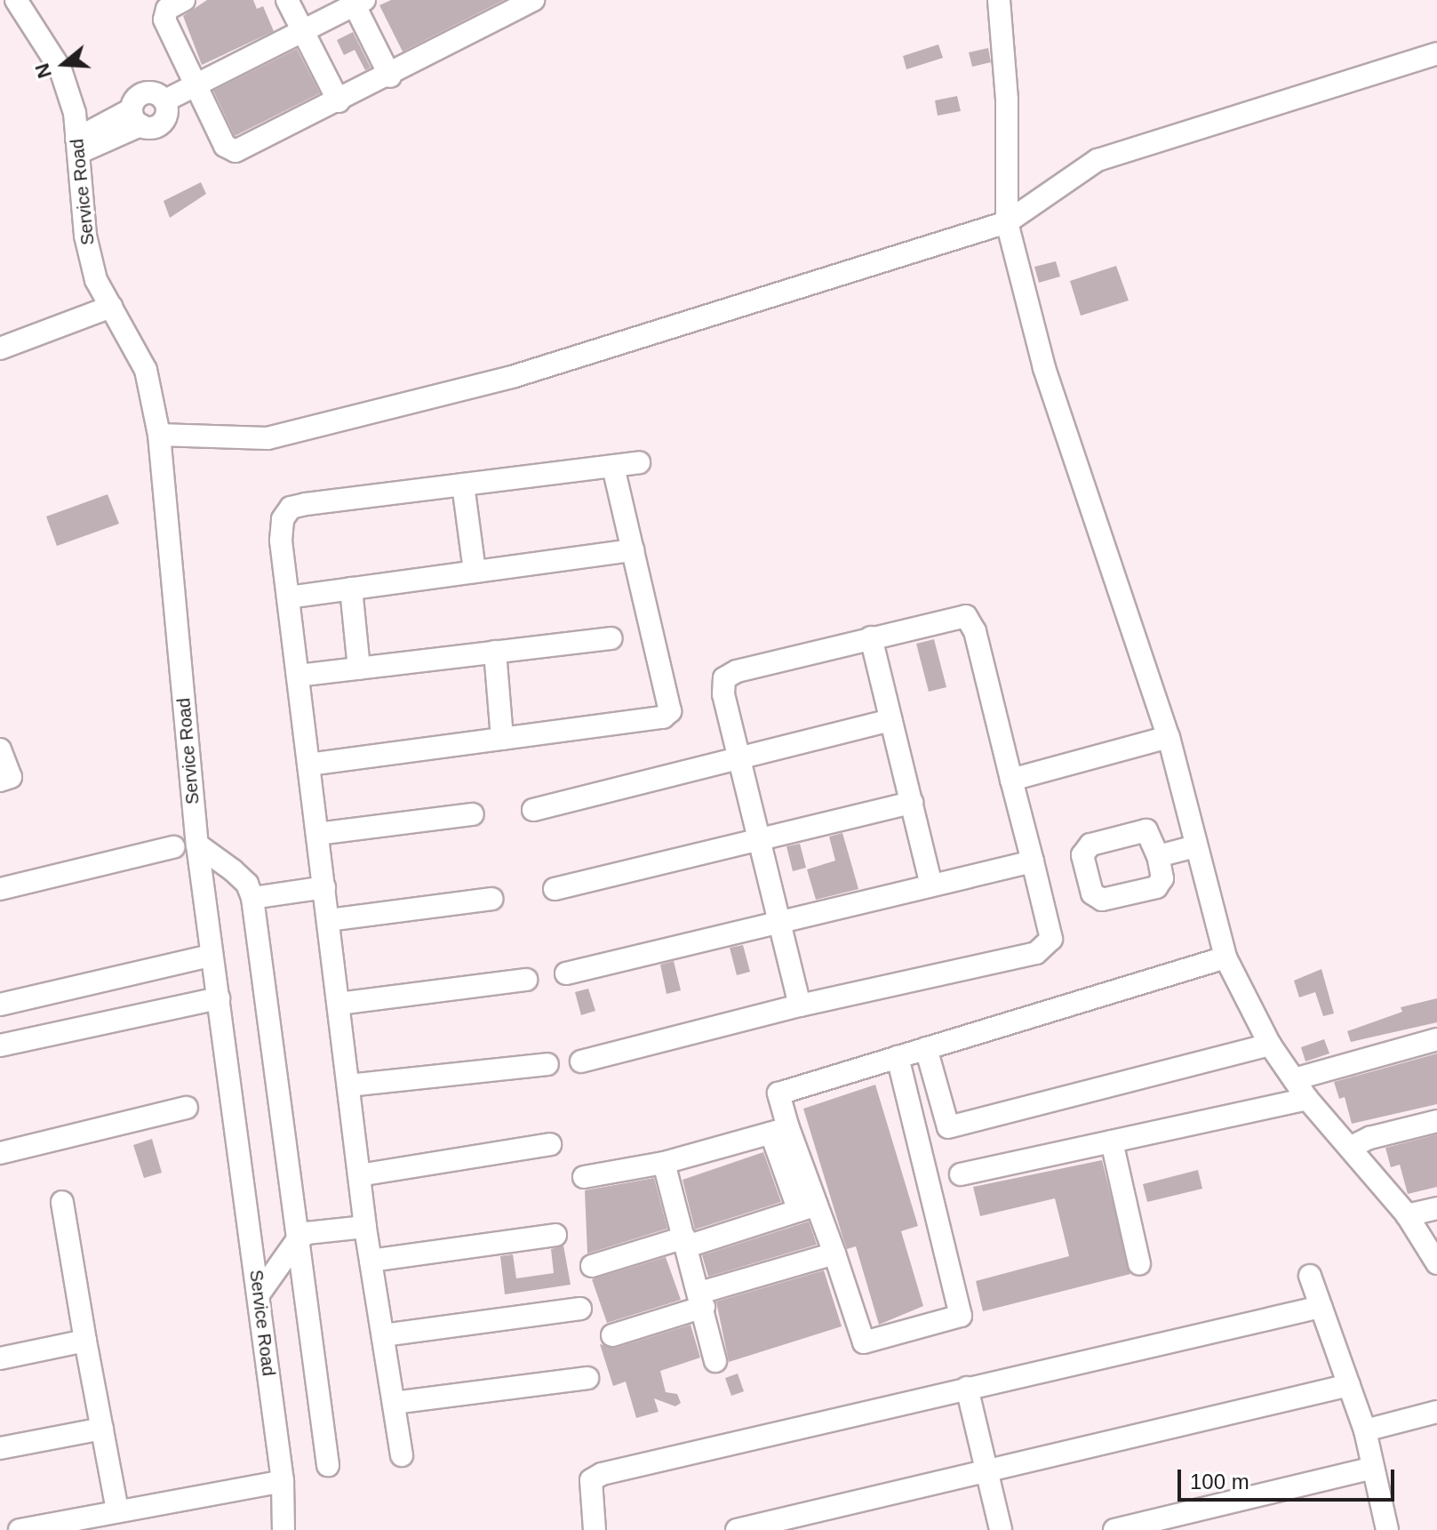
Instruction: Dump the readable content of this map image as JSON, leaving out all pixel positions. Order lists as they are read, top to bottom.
{
  "streets": {
    "street": ["Service Road"]
  },
  "scale_bar": "100 m",
  "north": "left"
}
